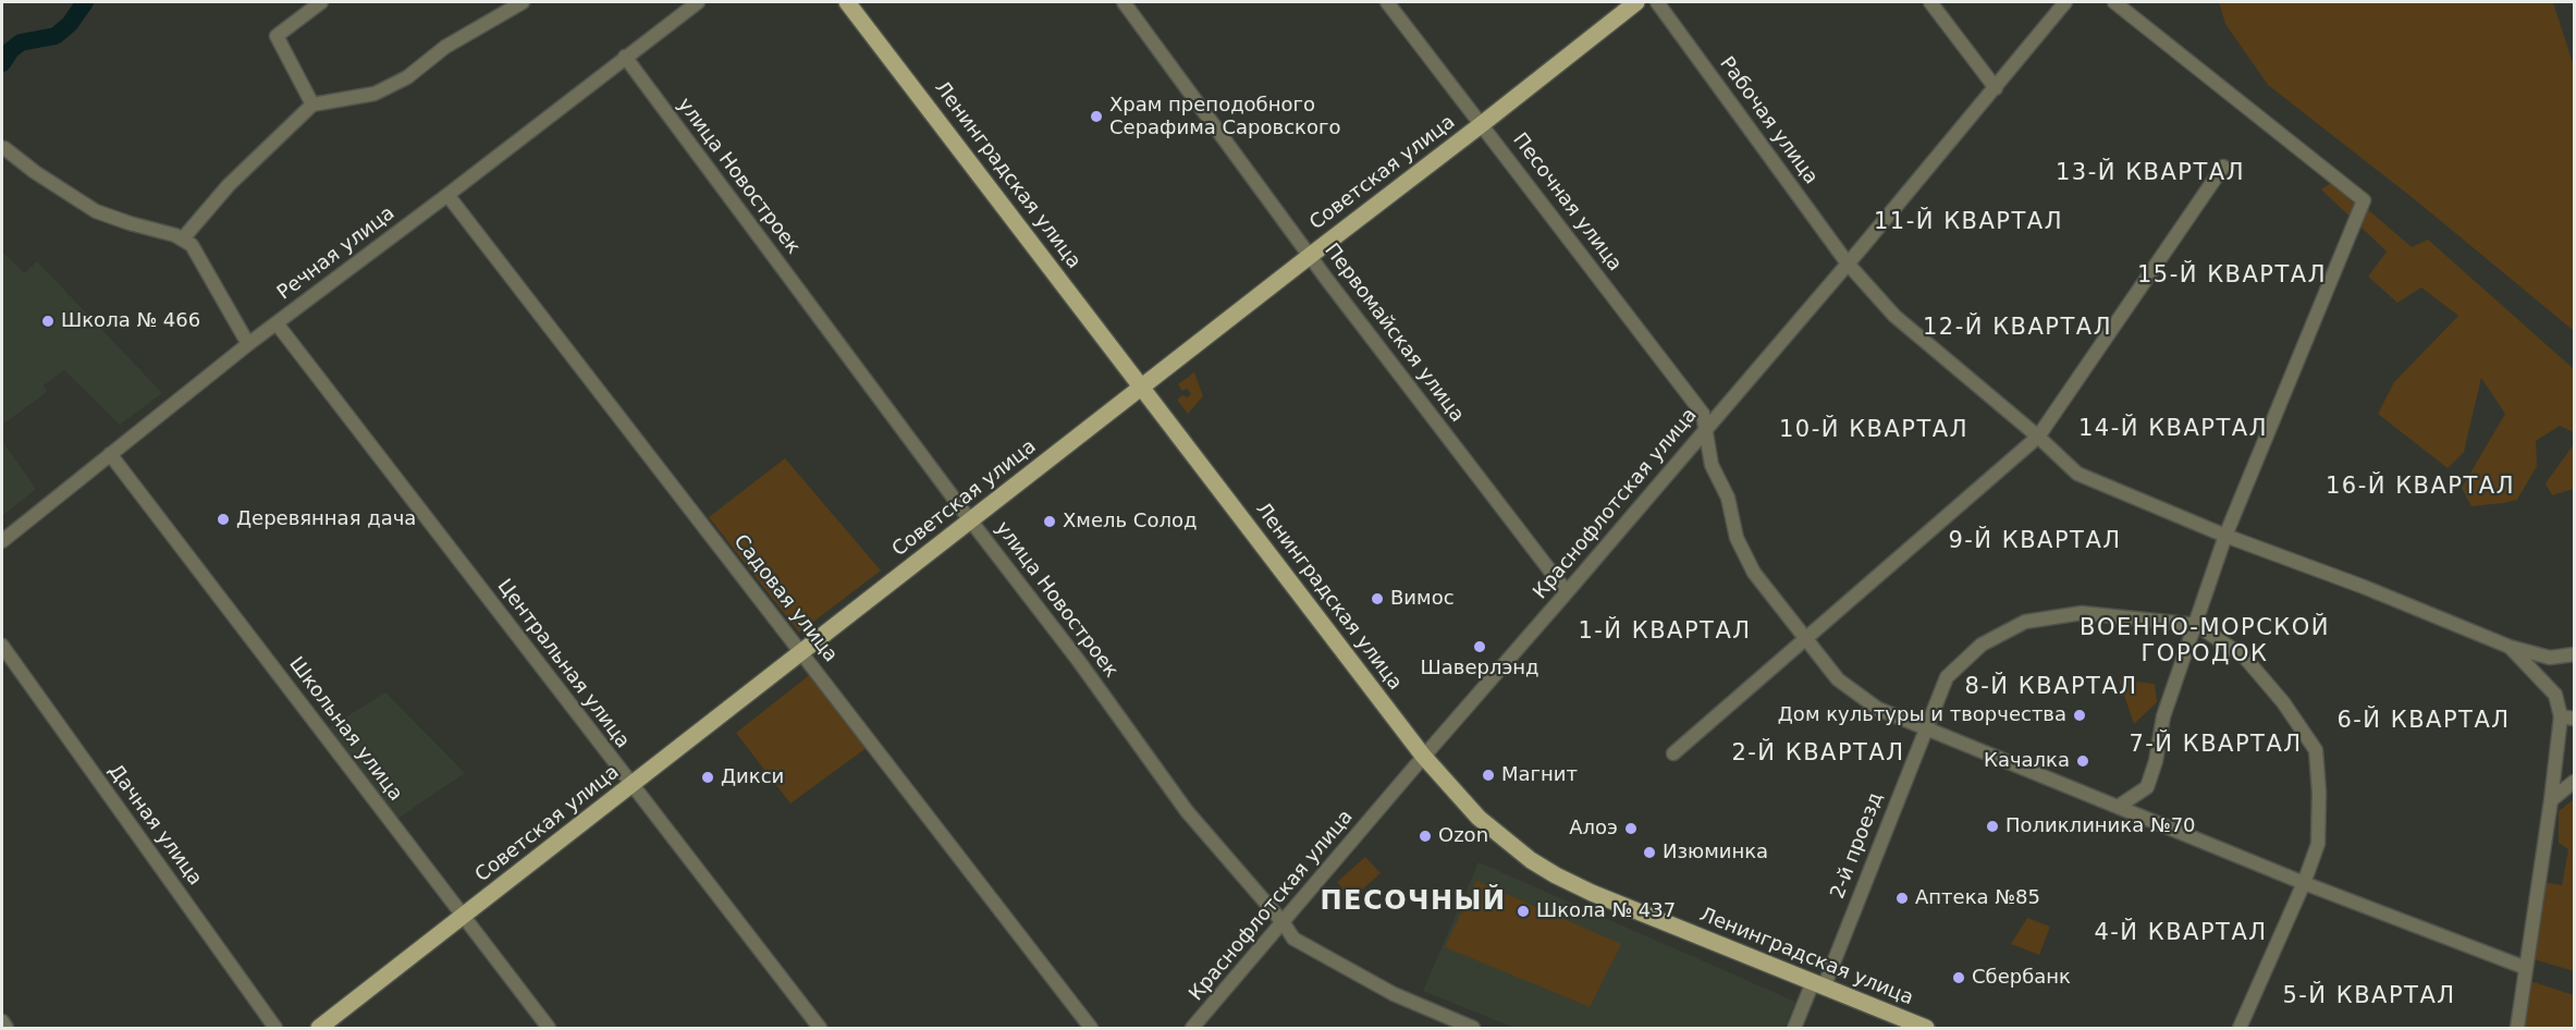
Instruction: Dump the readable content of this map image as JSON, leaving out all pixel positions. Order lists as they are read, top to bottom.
{
  "streets": {
    "main road": ["Советская улица", "Ленинградская улица"],
    "street": [
      "Рабочая улица",
      "улица Новостроек",
      "Песочная улица",
      "Речная улица",
      "Первомайская улица",
      "Краснофлотская улица",
      "Садовая улица",
      "Центральная улица",
      "Школьная улица",
      "Дачная улица",
      "2-й проезд"
    ]
  },
  "crossings": [
    ["Рабочая улица", "Краснофлотская улица"],
    ["Советская улица", "Ленинградская улица"],
    ["Советская улица", "улица Новостроек"],
    ["Советская улица", "Песочная улица"],
    ["Советская улица", "Первомайская улица"],
    ["Советская улица", "Садовая улица"],
    ["Советская улица", "Центральная улица"],
    ["Советская улица", "Школьная улица"],
    ["Ленинградская улица", "Краснофлотская улица"],
    ["Ленинградская улица", "2-й проезд"],
    ["улица Новостроек", "Речная улица"],
    ["улица Новостроек", "Краснофлотская улица"],
    ["Песочная улица", "Краснофлотская улица"],
    ["Песочная улица", "2-й проезд"],
    ["Речная улица", "Садовая улица"],
    ["Речная улица", "Центральная улица"],
    ["Речная улица", "Школьная улица"],
    ["Первомайская улица", "Краснофлотская улица"]
  ],
  "districts": [
    "13-Й КВАРТАЛ",
    "11-Й КВАРТАЛ",
    "15-Й КВАРТАЛ",
    "12-Й КВАРТАЛ",
    "14-Й КВАРТАЛ",
    "10-Й КВАРТАЛ",
    "16-Й КВАРТАЛ",
    "9-Й КВАРТАЛ",
    "ВОЕННО-МОРСКОЙ ГОРОДОК",
    "1-Й КВАРТАЛ",
    "8-Й КВАРТАЛ",
    "6-Й КВАРТАЛ",
    "7-Й КВАРТАЛ",
    "2-Й КВАРТАЛ",
    "ПЕСОЧНЫЙ",
    "4-Й КВАРТАЛ",
    "5-Й КВАРТАЛ"
  ],
  "places": [
    "Храм преподобного Серафима Саровского",
    "Школа № 466",
    "Деревянная дача",
    "Хмель Солод",
    "Вимос",
    "Шаверлэнд",
    "Дом культуры и творчества",
    "Качалка",
    "Магнит",
    "Дикси",
    "Поликлиника №70",
    "Алоэ",
    "Ozon",
    "Изюминка",
    "Аптека №85",
    "Школа № 437",
    "Сбербанк"
  ]
}
